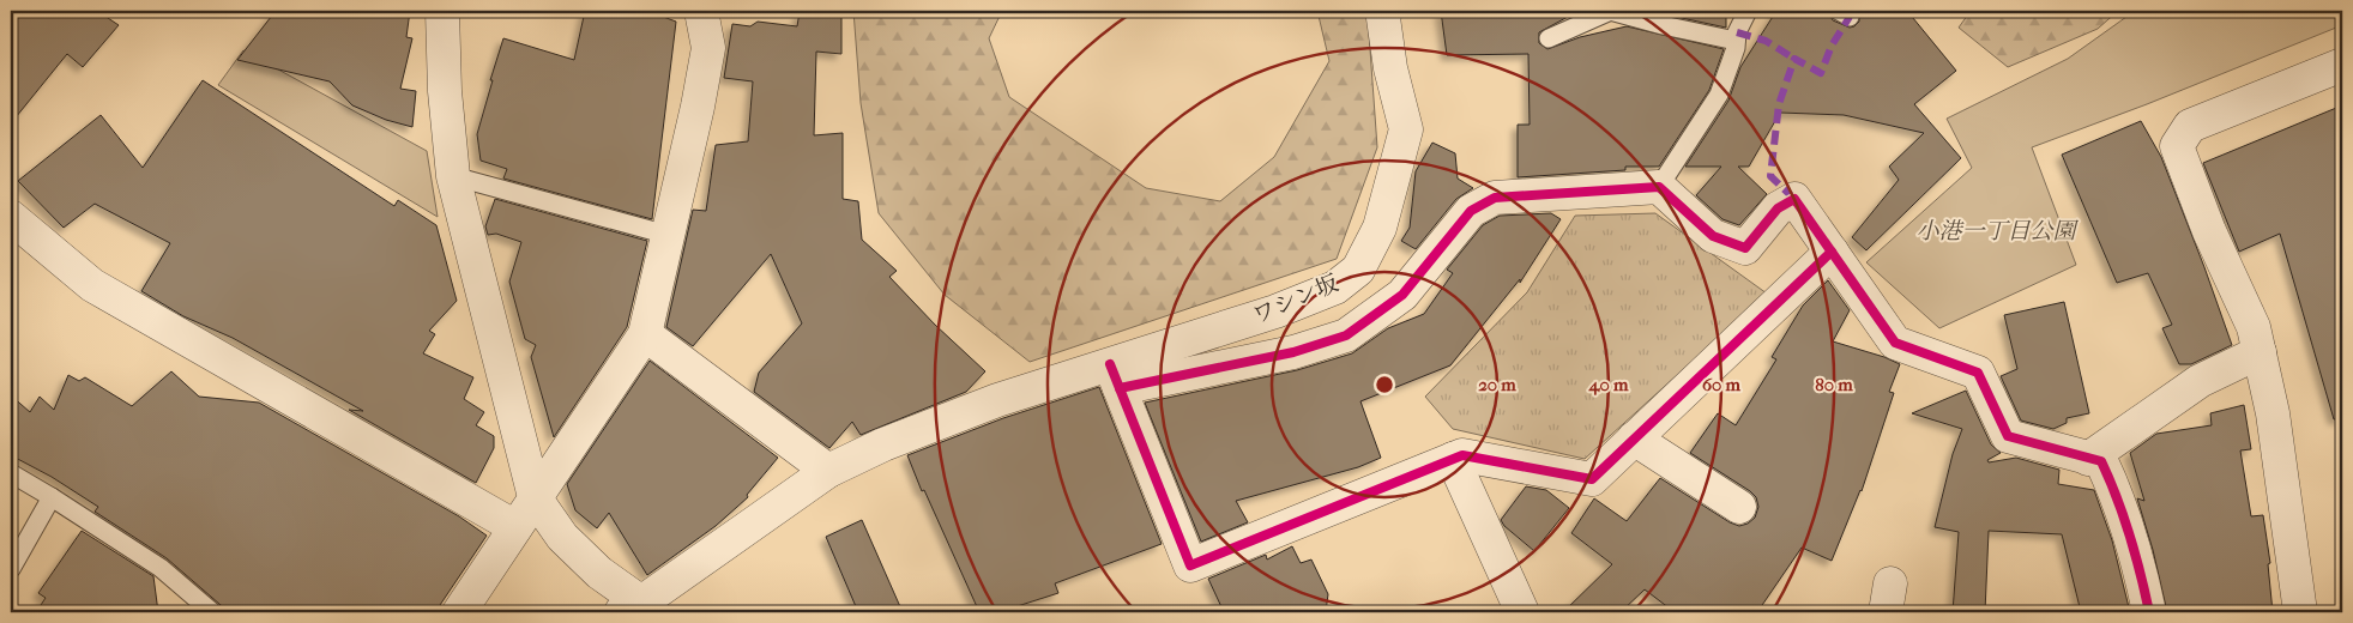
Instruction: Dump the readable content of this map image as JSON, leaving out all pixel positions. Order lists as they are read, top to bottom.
{
  "streets": {
    "street": ["ワシン坂"]
  },
  "parks": ["小港一丁目公園"],
  "rings": [
    "20 m",
    "40 m",
    "60 m",
    "80 m"
  ]
}
